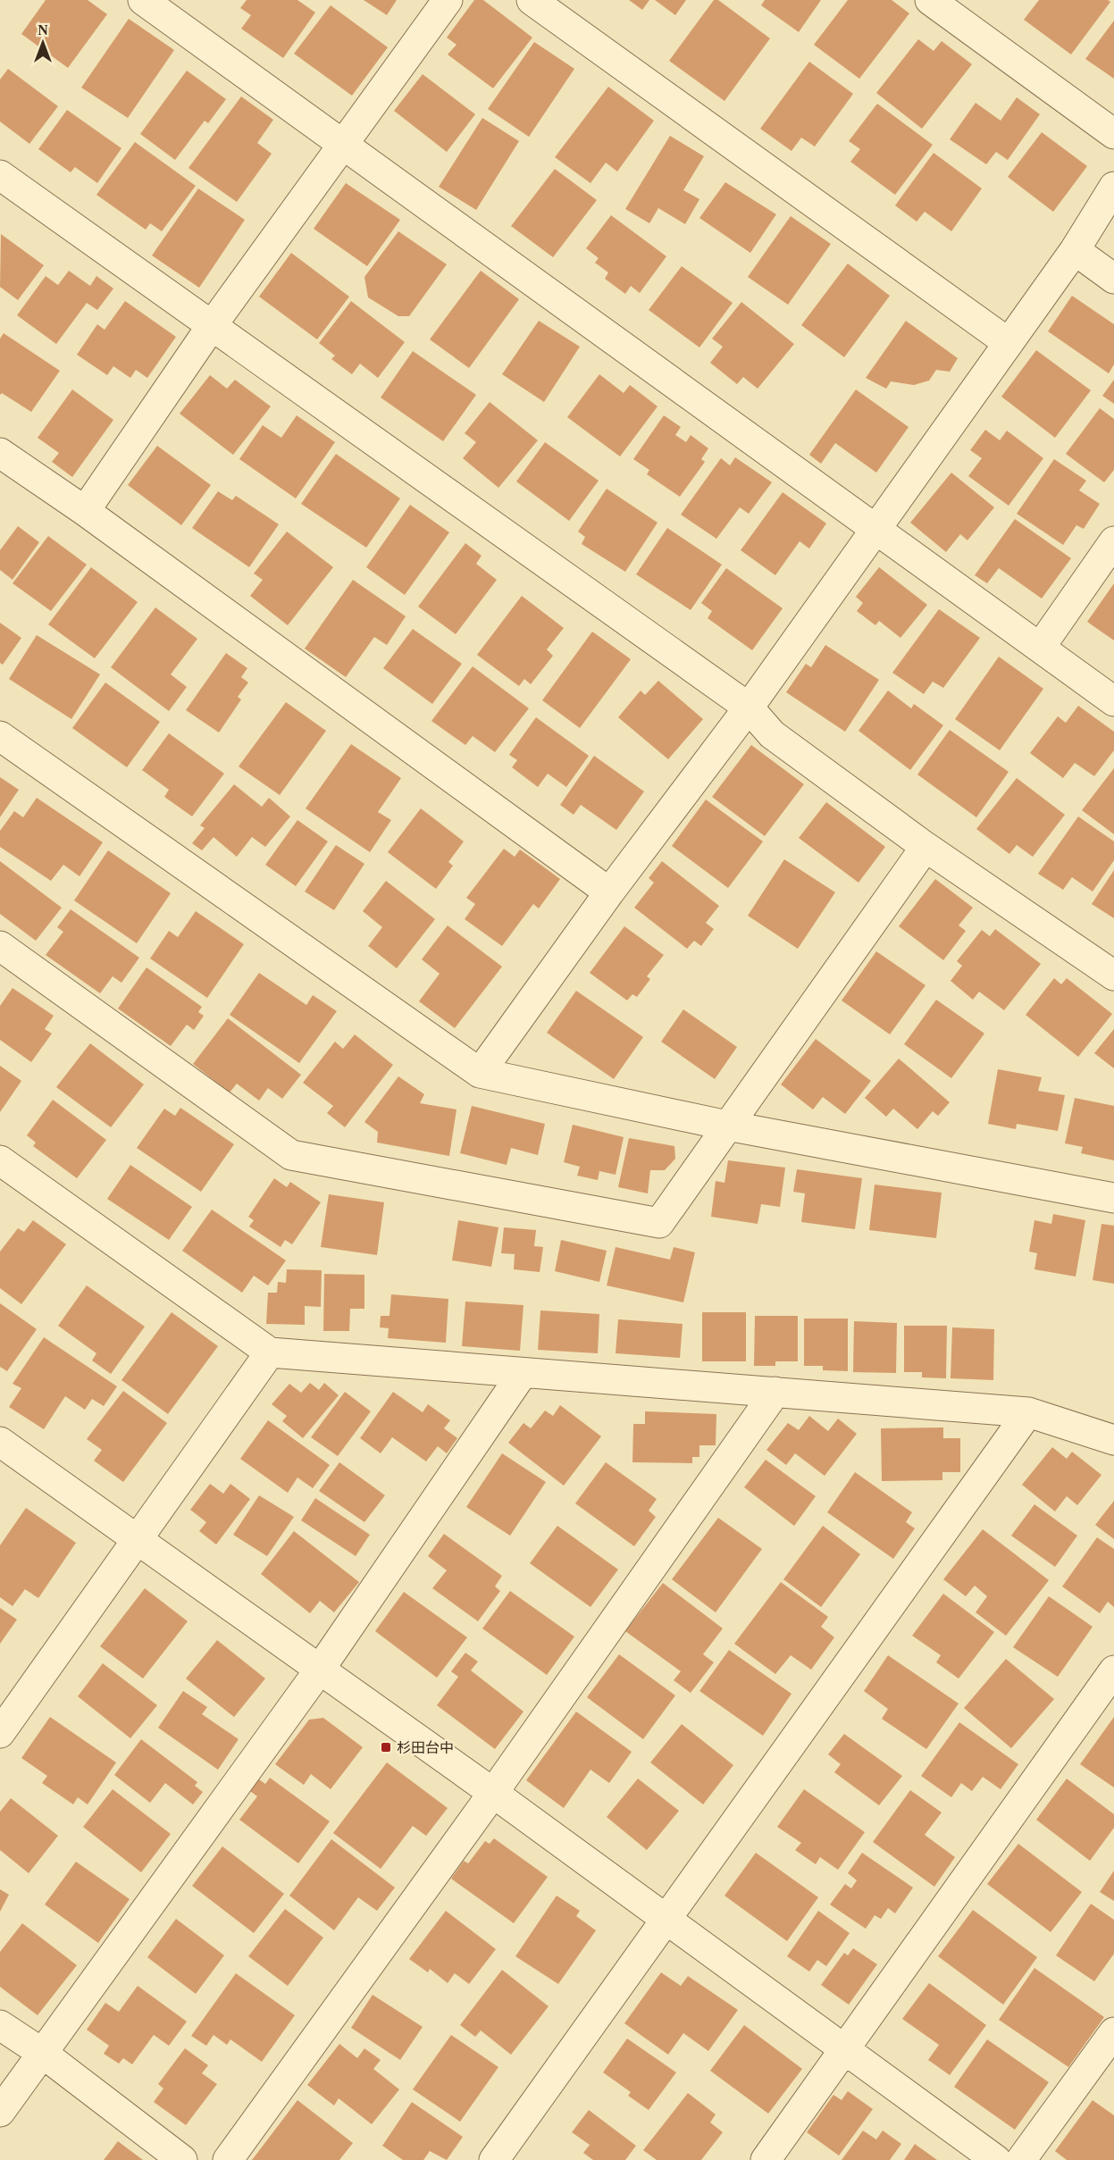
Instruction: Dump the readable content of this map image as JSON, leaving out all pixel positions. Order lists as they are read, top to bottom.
{
  "places": {
    "transit": ["杉田台中"]
  },
  "north": "top"
}
